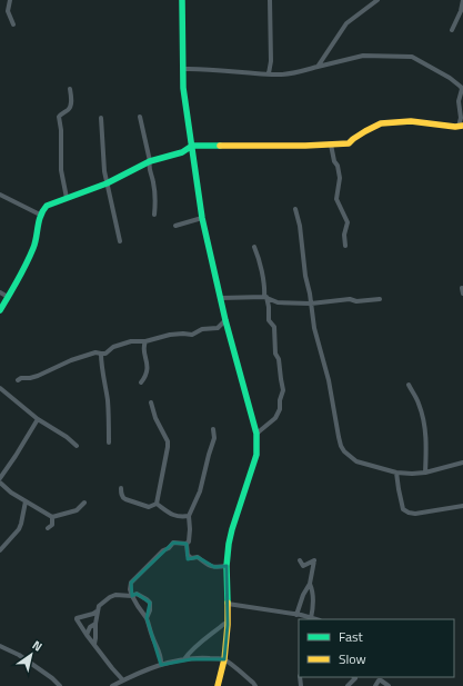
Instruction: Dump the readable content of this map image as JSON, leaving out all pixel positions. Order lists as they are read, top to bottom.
{
  "legend": ["Fast", "Slow"],
  "north": "top right"
}
